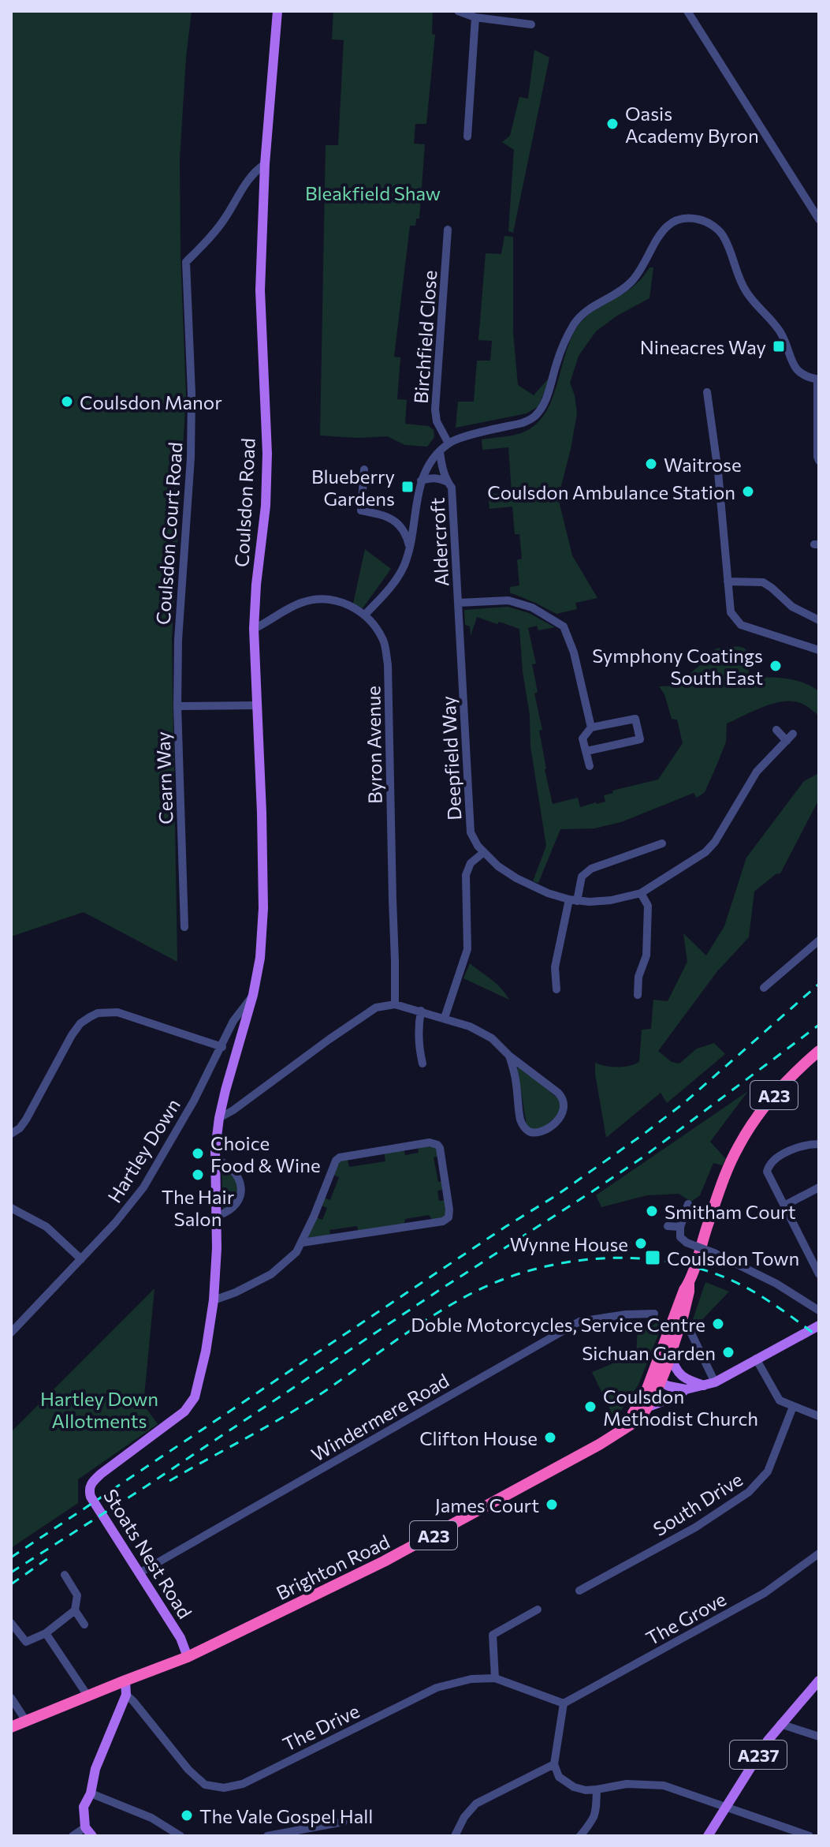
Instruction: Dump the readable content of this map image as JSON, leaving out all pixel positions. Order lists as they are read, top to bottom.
{
  "streets": {
    "highway": ["A23", "Brighton Road"],
    "main road": ["Coulsdon Road", "Stoats Nest Road", "A237"],
    "street": [
      "Birchfield Close",
      "Coulsdon Court Road",
      "Aldercroft",
      "Byron Avenue",
      "Deepfield Way",
      "Cearn Way",
      "Hartley Down",
      "Windermere Road",
      "South Drive",
      "The Grove",
      "The Drive"
    ]
  },
  "crossings": [
    ["Coulsdon Road", "Coulsdon Court Road"],
    ["Coulsdon Road", "Byron Avenue"],
    ["Coulsdon Road", "Cearn Way"],
    ["Coulsdon Road", "Hartley Down"],
    ["Coulsdon Road", "Stoats Nest Road"],
    ["Coulsdon Court Road", "Cearn Way"],
    ["Aldercroft", "Deepfield Way"],
    ["A23", "Brighton Road"],
    ["Hartley Down", "Stoats Nest Road"],
    ["Windermere Road", "Stoats Nest Road"],
    ["Stoats Nest Road", "Brighton Road"],
    ["The Grove", "The Drive"]
  ],
  "parks": ["Bleakfield Shaw", "Hartley Down Allotments"],
  "places": {
    "other": [
      "Oasis Academy Byron",
      "Coulsdon Manor",
      "Waitrose",
      "Coulsdon Ambulance Station",
      "Symphony Coatings South East",
      "Choice Food & Wine",
      "The Hair Salon",
      "Smitham Court",
      "Wynne House",
      "Doble Motorcycles, Service Centre",
      "Sichuan Garden",
      "Coulsdon Methodist Church",
      "Clifton House",
      "James Court",
      "The Vale Gospel Hall"
    ],
    "transit": ["Nineacres Way", "Blueberry Gardens", "Coulsdon Town"]
  }
}
